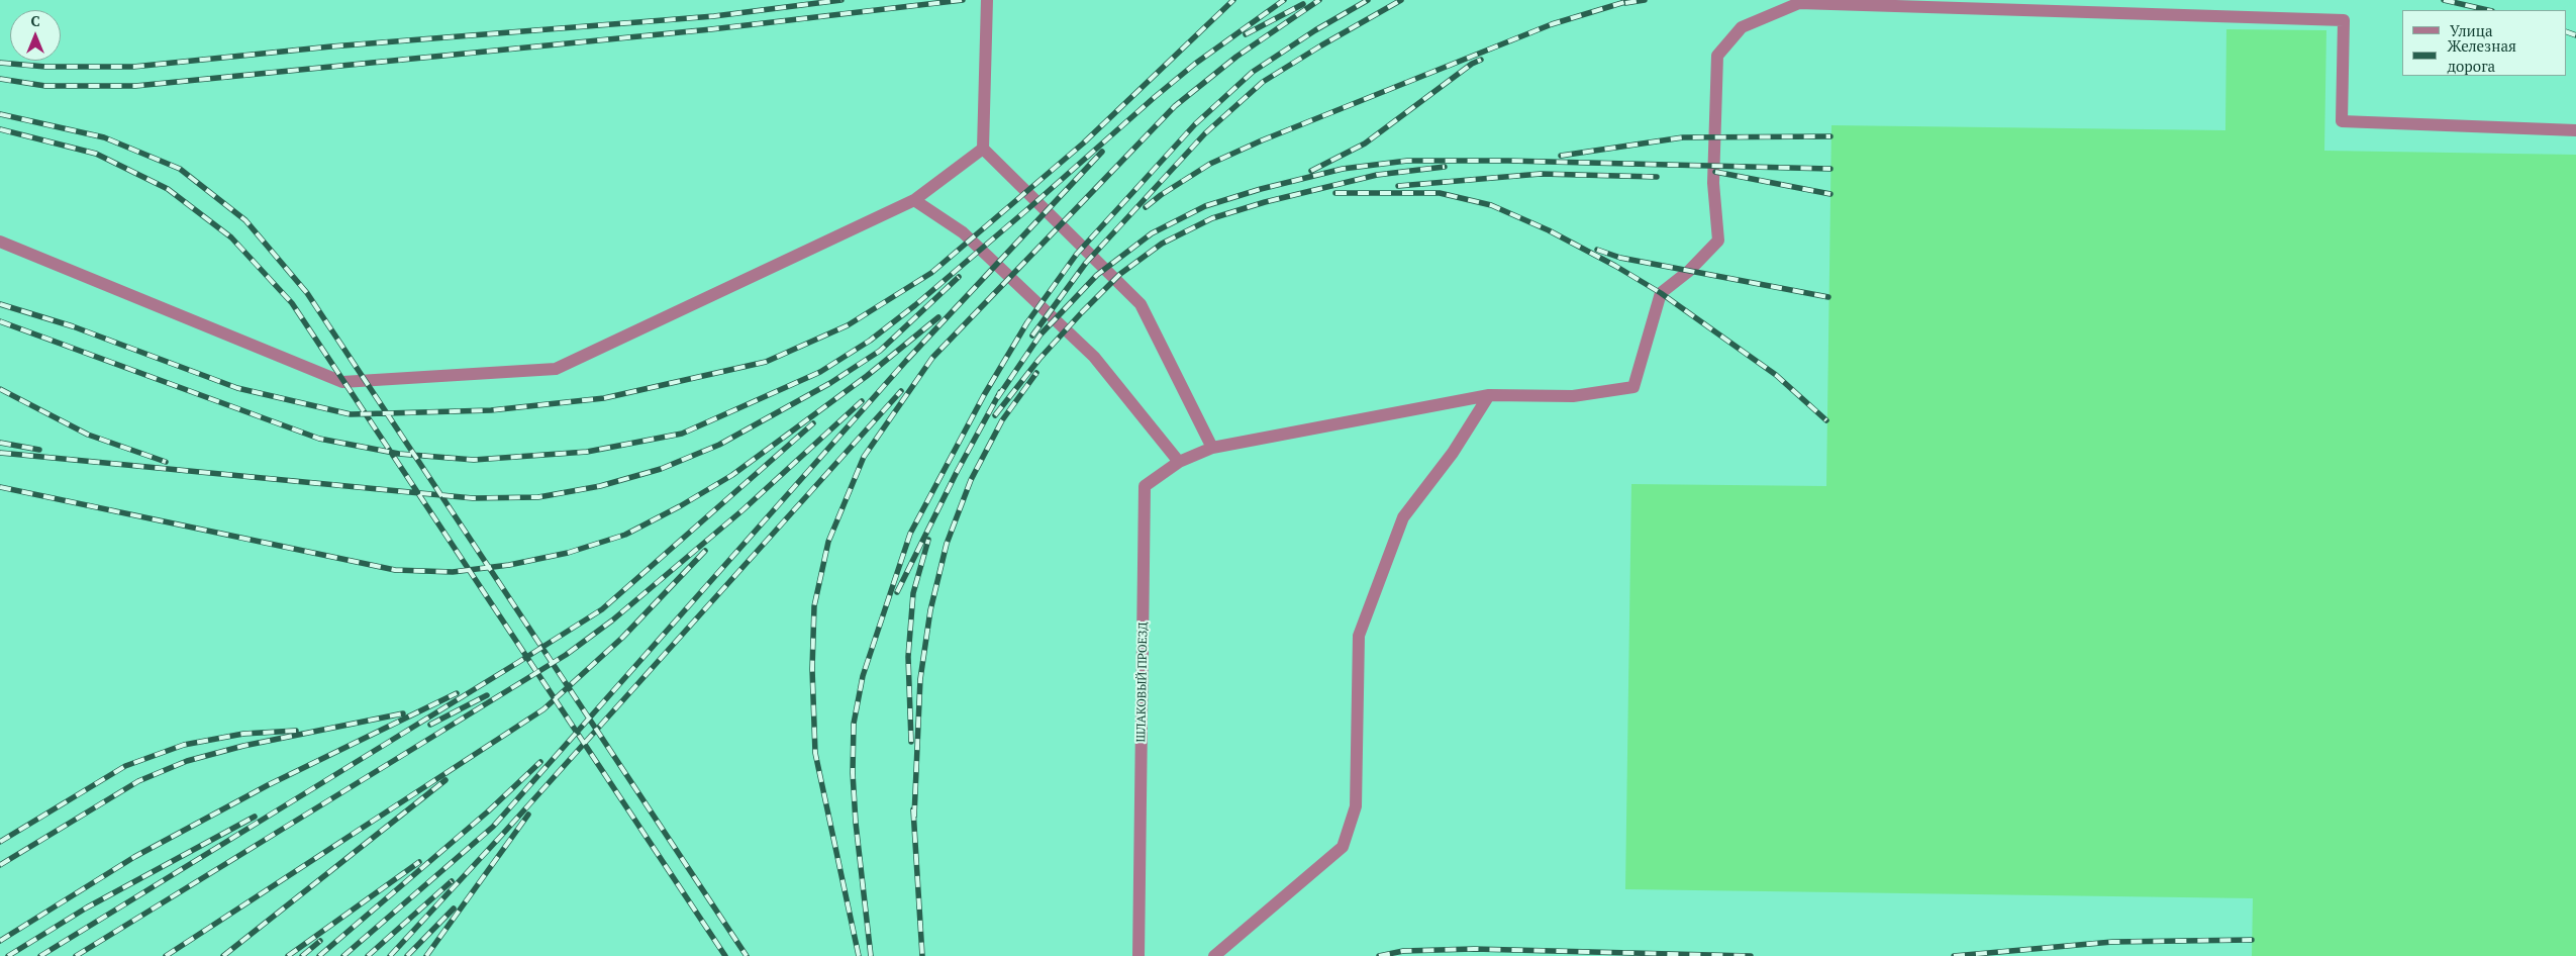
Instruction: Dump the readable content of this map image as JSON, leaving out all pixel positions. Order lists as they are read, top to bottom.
{
  "streets": {
    "street": ["ШЛАКОВЫЙ ПРОЕЗД"]
  },
  "legend": ["Улица", "Железная дорога"],
  "north": "top"
}
